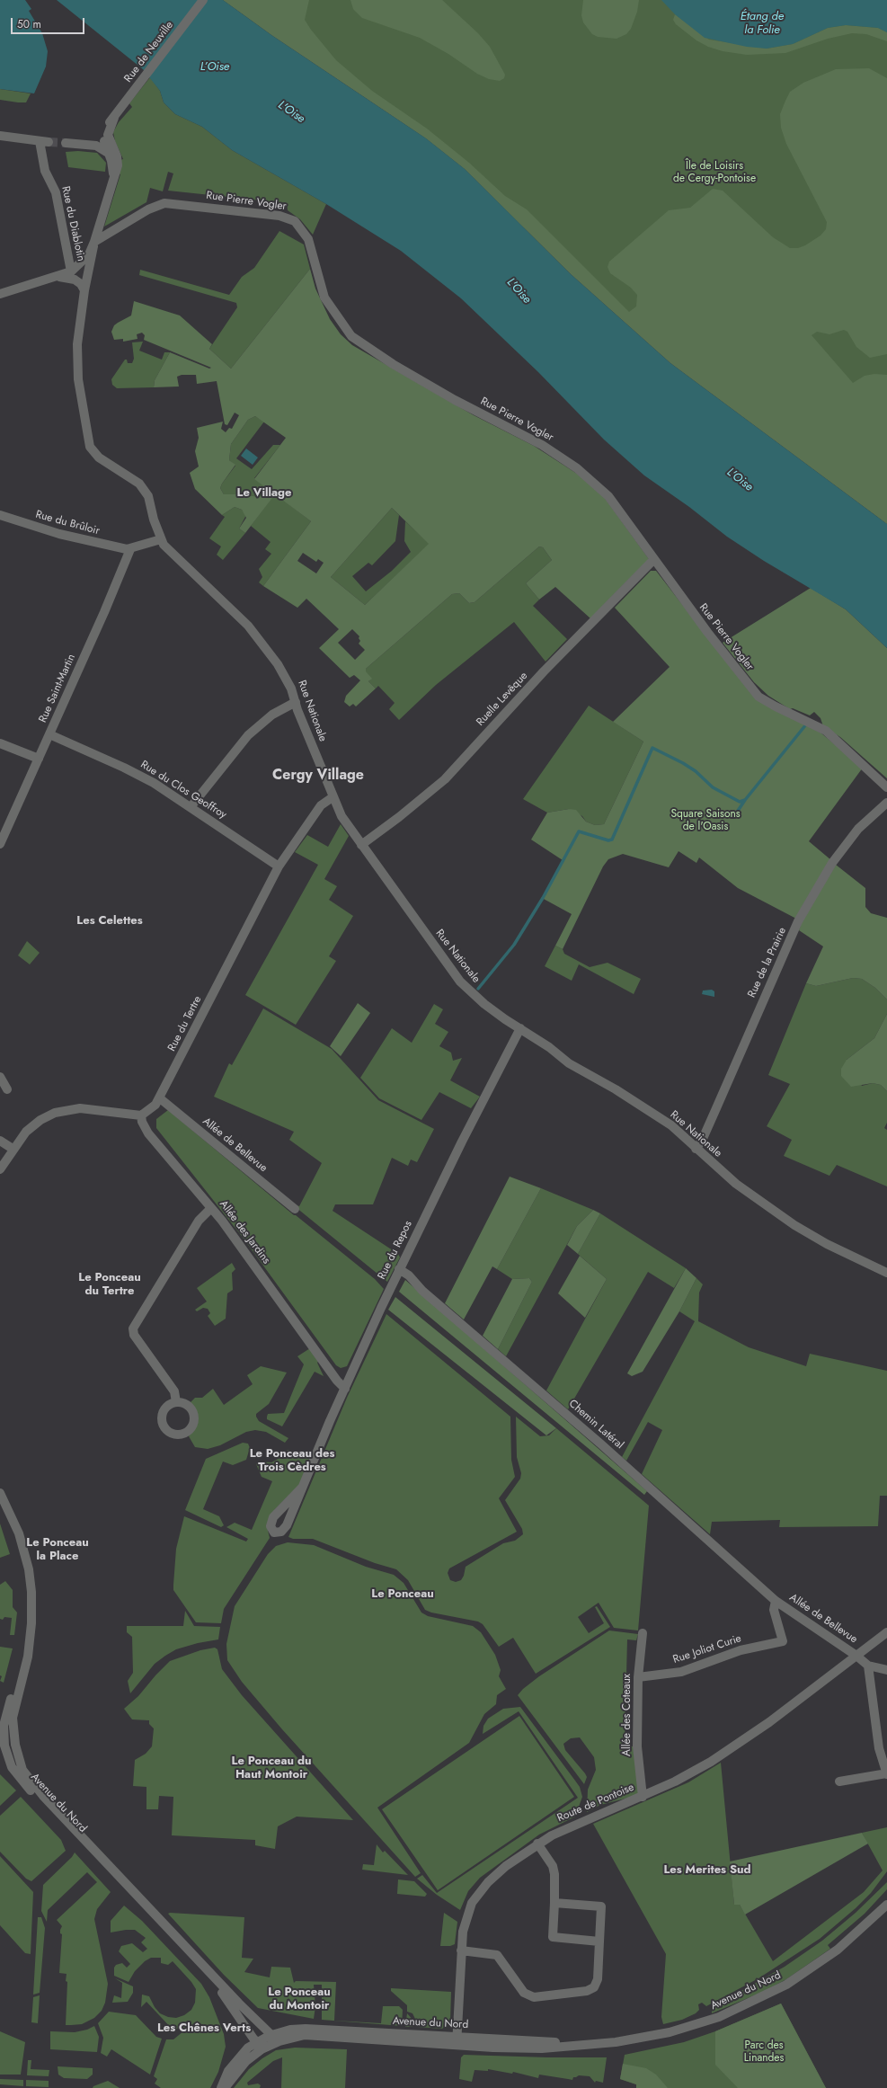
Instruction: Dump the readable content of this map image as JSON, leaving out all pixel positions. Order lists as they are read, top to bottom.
{
  "streets": {
    "street": [
      "Rue de Neuville",
      "Rue Pierre Vogler",
      "Rue du Diablotin",
      "Rue du Brûloir",
      "Rue Saint-Martin",
      "Ruelle Levêque",
      "Rue Nationale",
      "Rue du Clos Geoffroy",
      "Rue de la Prairie",
      "Rue du Tertre",
      "Allée de Bellevue",
      "Allée des Jardins",
      "Rue du Repos",
      "Chemin Latéral",
      "Rue Joliot Curie",
      "Allée des Coteaux",
      "Avenue du Nord",
      "Route de Pontoise"
    ]
  },
  "crossings": [
    ["Rue de Neuville", "Rue Pierre Vogler"],
    ["Rue de Neuville", "Rue du Diablotin"],
    ["Rue de Neuville", "Rue Nationale"],
    ["Rue Pierre Vogler", "Ruelle Levêque"],
    ["Rue du Brûloir", "Rue Saint-Martin"],
    ["Rue Saint-Martin", "Rue du Clos Geoffroy"],
    ["Ruelle Levêque", "Rue Nationale"],
    ["Rue Nationale", "Rue de la Prairie"],
    ["Rue Nationale", "Rue du Tertre"],
    ["Rue Nationale", "Rue du Repos"],
    ["Rue du Clos Geoffroy", "Rue du Tertre"],
    ["Rue du Tertre", "Allée de Bellevue"],
    ["Rue du Tertre", "Allée des Jardins"],
    ["Allée de Bellevue", "Chemin Latéral"],
    ["Allée de Bellevue", "Rue Joliot Curie"],
    ["Allée de Bellevue", "Route de Pontoise"],
    ["Allée des Jardins", "Rue du Repos"],
    ["Rue du Repos", "Chemin Latéral"],
    ["Chemin Latéral", "Rue Joliot Curie"],
    ["Rue Joliot Curie", "Allée des Coteaux"],
    ["Allée des Coteaux", "Route de Pontoise"],
    ["Avenue du Nord", "Route de Pontoise"]
  ],
  "districts": [
    "Le Village",
    "Cergy Village",
    "Les Celettes",
    "Le Ponceau du Tertre",
    "Le Ponceau des Trois Cèdres",
    "Le Ponceau la Place",
    "Le Ponceau",
    "Le Ponceau du Haut Montoir",
    "Les Merites Sud",
    "Le Ponceau du Montoir",
    "Les Chênes Verts"
  ],
  "water": ["Étang de la Folie", "L’Oise", "L'Oise"],
  "parks": ["Île de Loisirs de Cergy-Pontoise", "Square Saisons de l'Oasis", "Parc des Linandes"],
  "scale_bar": "50 m"
}
